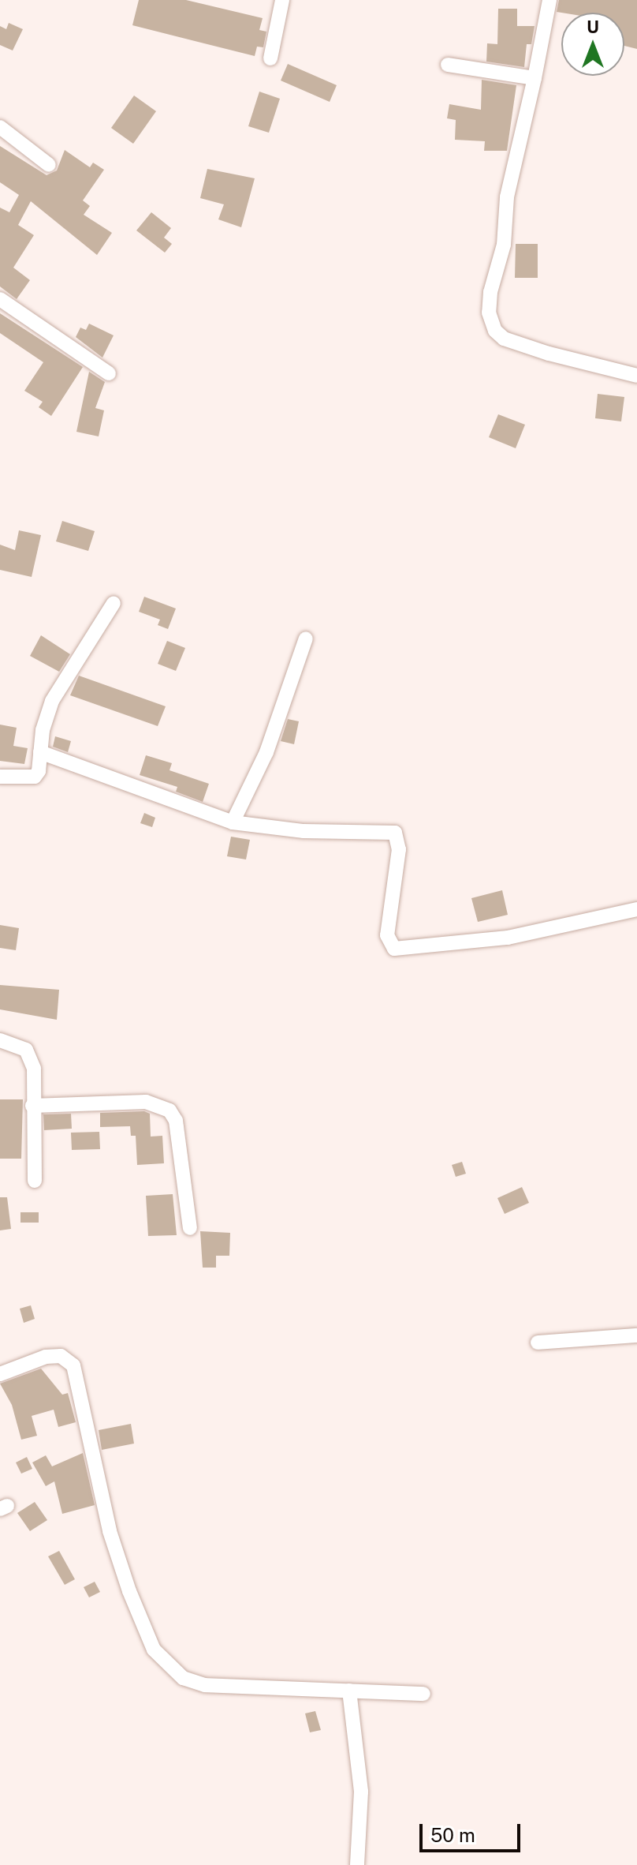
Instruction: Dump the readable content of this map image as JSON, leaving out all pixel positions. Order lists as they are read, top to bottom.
{
  "scale_bar": "50 m",
  "north": "top"
}
